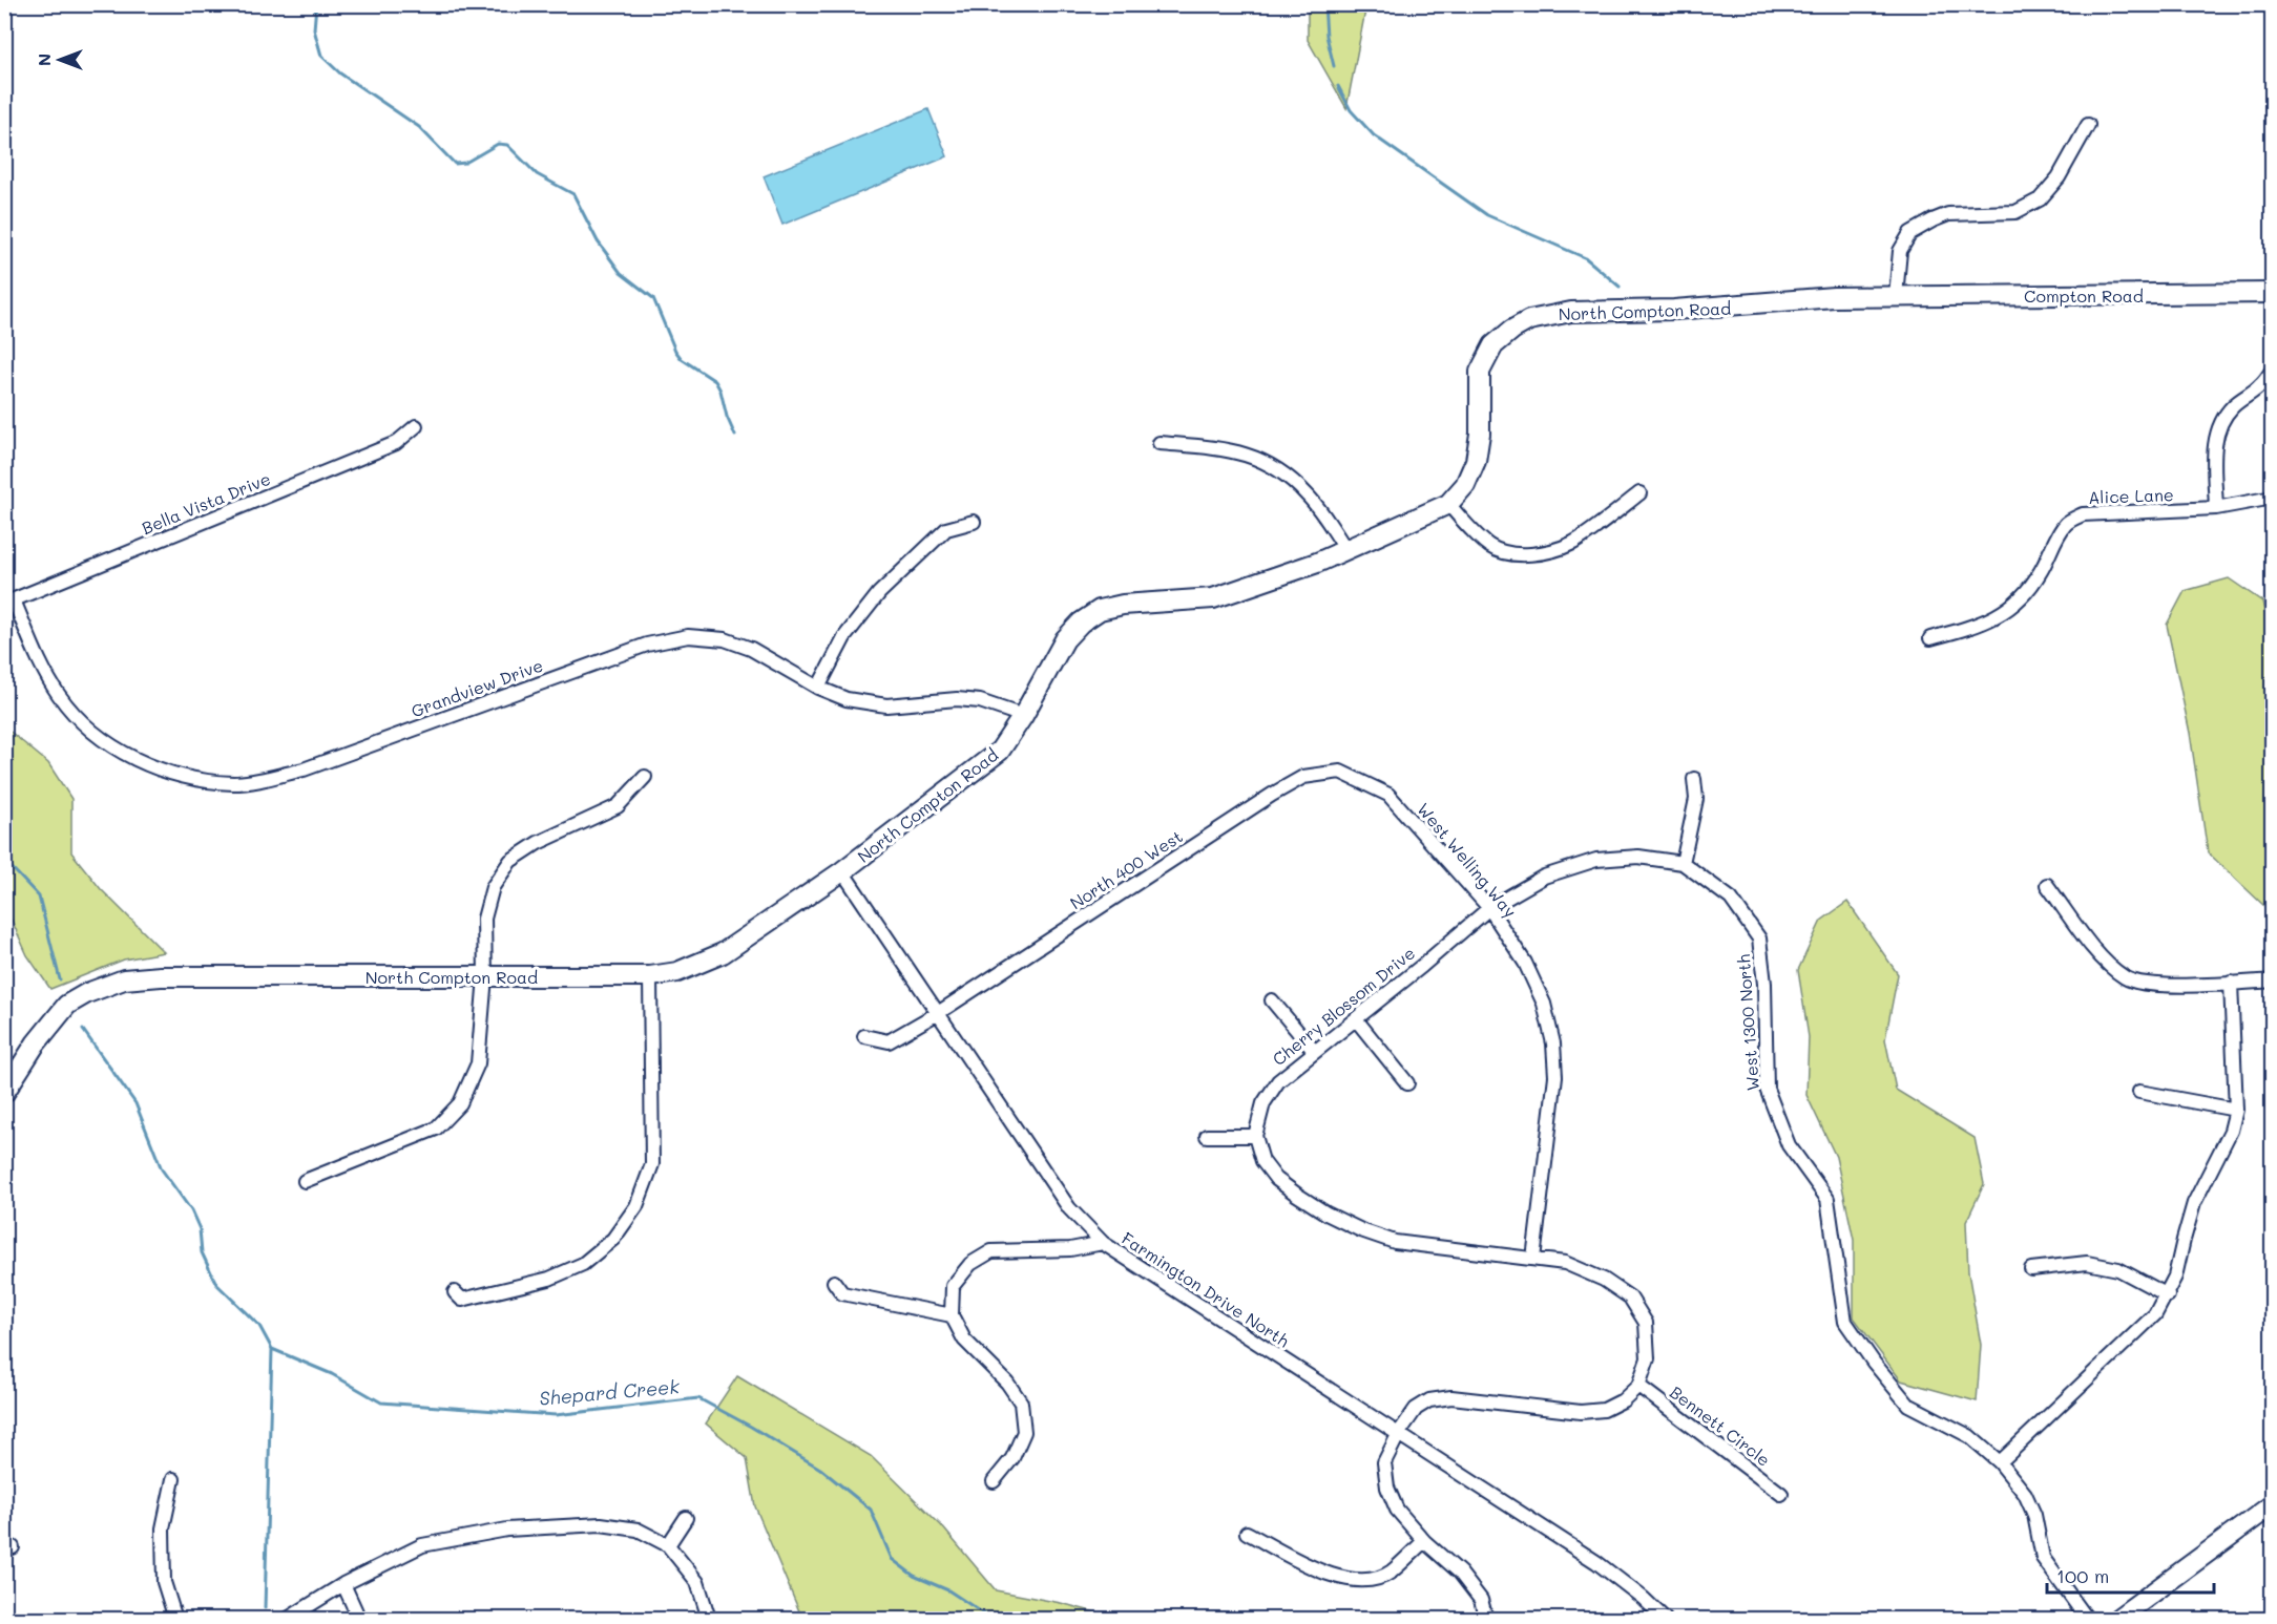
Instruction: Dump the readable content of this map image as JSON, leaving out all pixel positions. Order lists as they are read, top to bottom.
{
  "streets": {
    "street": [
      "Compton Road",
      "North Compton Road",
      "Alice Lane",
      "Bella Vista Drive",
      "Grandview Drive",
      "West Welling Way",
      "North 400 West",
      "Cherry Blossom Drive",
      "West 1300 North",
      "Farmington Drive North",
      "Bennett Circle"
    ]
  },
  "crossings": [
    ["Compton Road", "North Compton Road"],
    ["North Compton Road", "Grandview Drive"],
    ["North Compton Road", "Farmington Drive North"],
    ["Bella Vista Drive", "Grandview Drive"],
    ["West Welling Way", "North 400 West"],
    ["West Welling Way", "Cherry Blossom Drive"],
    ["North 400 West", "Farmington Drive North"],
    ["Cherry Blossom Drive", "West 1300 North"]
  ],
  "water": ["Shepard Creek"],
  "scale_bar": "100 m",
  "north": "left"
}
